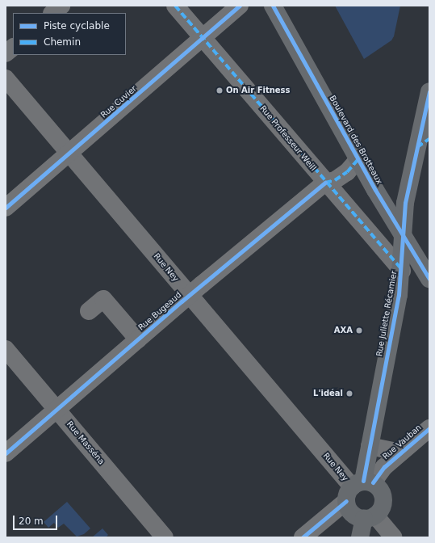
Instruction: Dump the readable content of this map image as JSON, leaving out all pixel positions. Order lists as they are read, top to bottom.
{
  "streets": {
    "main road": ["Boulevard des Brotteaux", "Rue Juliette Récamier"],
    "street": [
      "Rue Cuvier",
      "Rue Professeur Weill",
      "Rue Ney",
      "Rue Bugeaud",
      "Rue Vauban",
      "Rue Masséna"
    ]
  },
  "crossings": [
    ["Rue Cuvier", "Rue Professeur Weill"],
    ["Rue Cuvier", "Rue Ney"],
    ["Rue Professeur Weill", "Rue Bugeaud"],
    ["Rue Professeur Weill", "Rue Juliette Récamier"],
    ["Boulevard des Brotteaux", "Rue Bugeaud"],
    ["Boulevard des Brotteaux", "Rue Juliette Récamier"],
    ["Rue Ney", "Rue Bugeaud"],
    ["Rue Ney", "Rue Juliette Récamier"],
    ["Rue Ney", "Rue Vauban"],
    ["Rue Bugeaud", "Rue Masséna"],
    ["Rue Juliette Récamier", "Rue Vauban"]
  ],
  "places": ["On Air Fitness", "AXA", "L'idéal"],
  "legend": ["Piste cyclable", "Chemin"],
  "scale_bar": "20 m"
}
